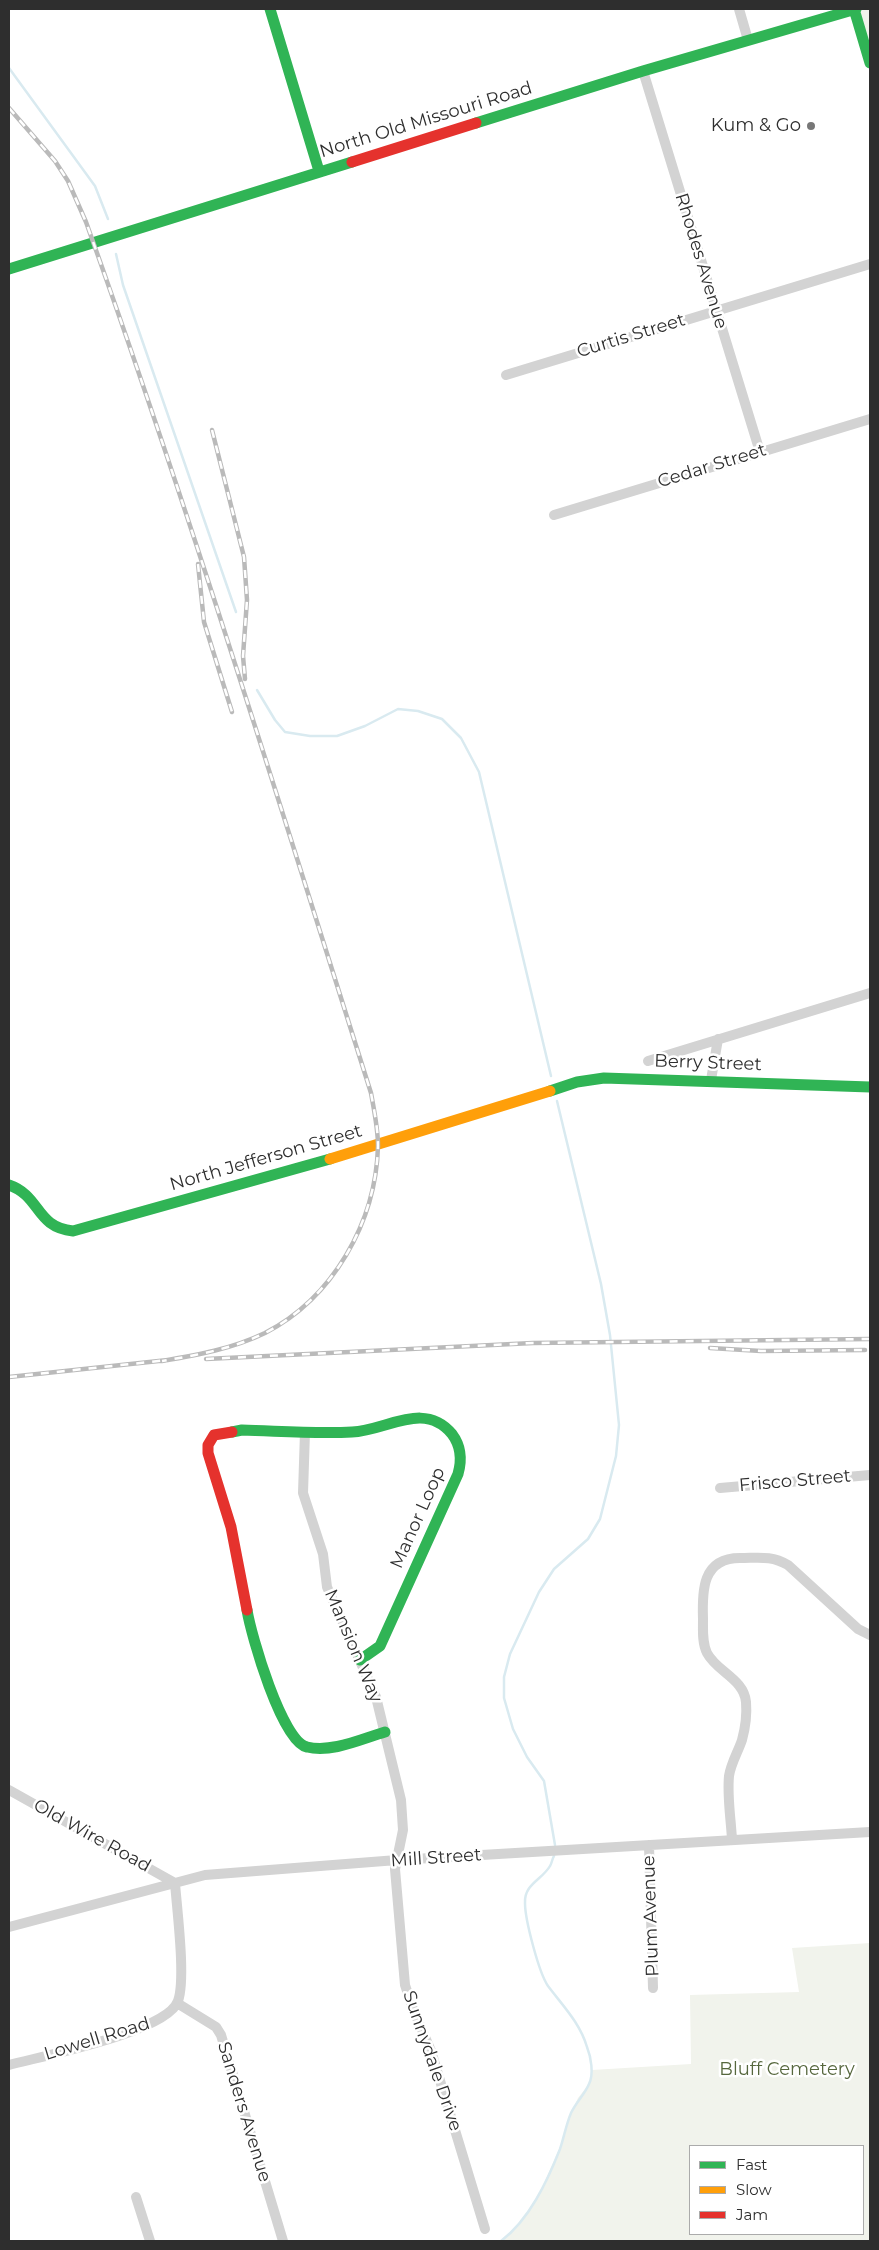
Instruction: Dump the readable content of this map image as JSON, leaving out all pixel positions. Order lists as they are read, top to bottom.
{
  "streets": {
    "street": [
      "North Old Missouri Road",
      "Rhodes Avenue",
      "Curtis Street",
      "Cedar Street",
      "Berry Street",
      "North Jefferson Street",
      "Frisco Street",
      "Manor Loop",
      "Mansion Way",
      "Old Wire Road",
      "Mill Street",
      "Plum Avenue",
      "Lowell Road",
      "Sunnydale Drive",
      "Sanders Avenue"
    ]
  },
  "crossings": [
    ["North Old Missouri Road", "Rhodes Avenue"],
    ["Rhodes Avenue", "Curtis Street"],
    ["Rhodes Avenue", "Cedar Street"],
    ["Berry Street", "North Jefferson Street"],
    ["Manor Loop", "Mansion Way"],
    ["Mansion Way", "Mill Street"],
    ["Mansion Way", "Sunnydale Drive"],
    ["Old Wire Road", "Mill Street"],
    ["Mill Street", "Plum Avenue"],
    ["Mill Street", "Sunnydale Drive"],
    ["Lowell Road", "Sanders Avenue"]
  ],
  "parks": ["Bluff Cemetery"],
  "places": ["Kum & Go"],
  "legend": ["Fast", "Slow", "Jam"]
}
